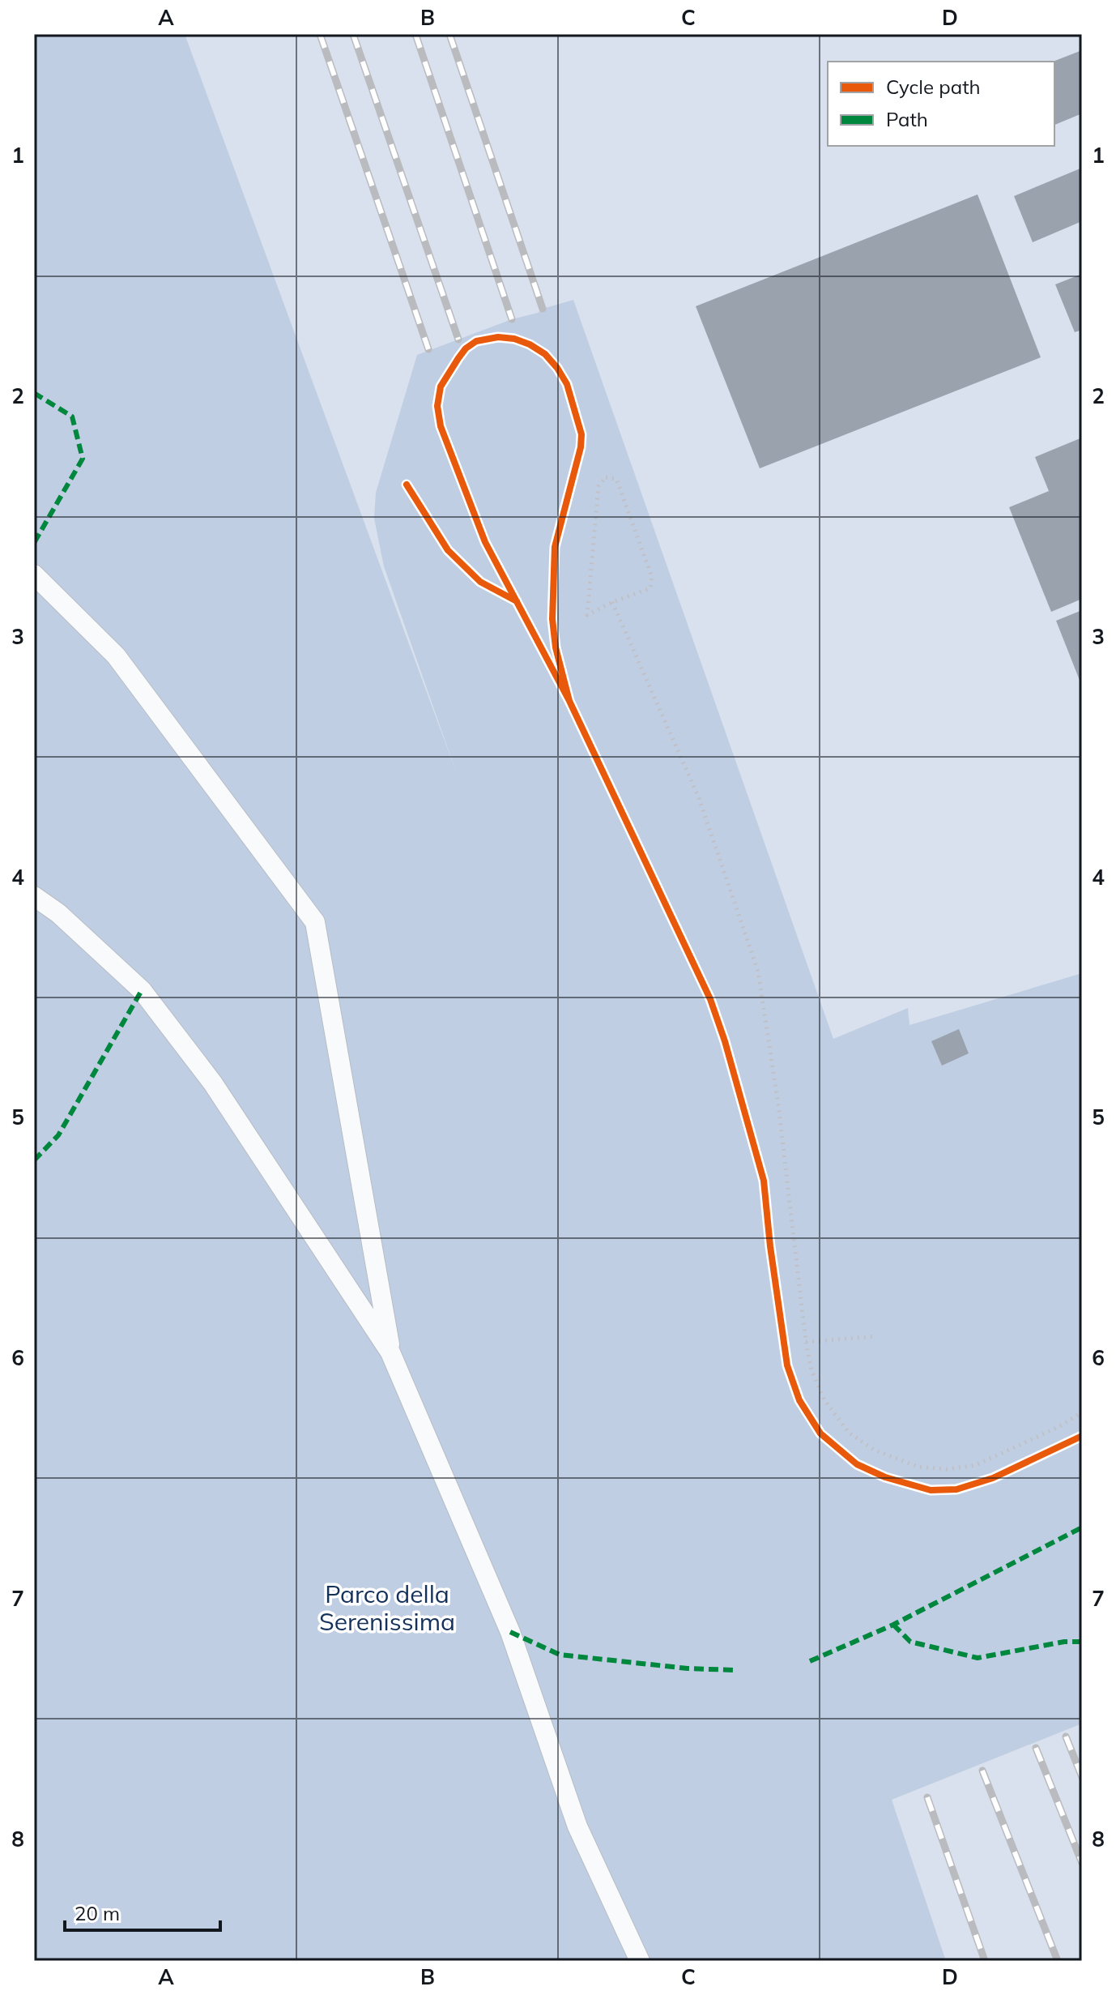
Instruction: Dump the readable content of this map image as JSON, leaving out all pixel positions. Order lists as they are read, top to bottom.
{
  "parks": ["Parco della Serenissima"],
  "legend": ["Cycle path", "Path"],
  "scale_bar": "20 m",
  "grid": {
    "columns": [
      "A",
      "B",
      "C",
      "D"
    ],
    "rows": [
      "1",
      "2",
      "3",
      "4",
      "5",
      "6",
      "7",
      "8"
    ]
  }
}
